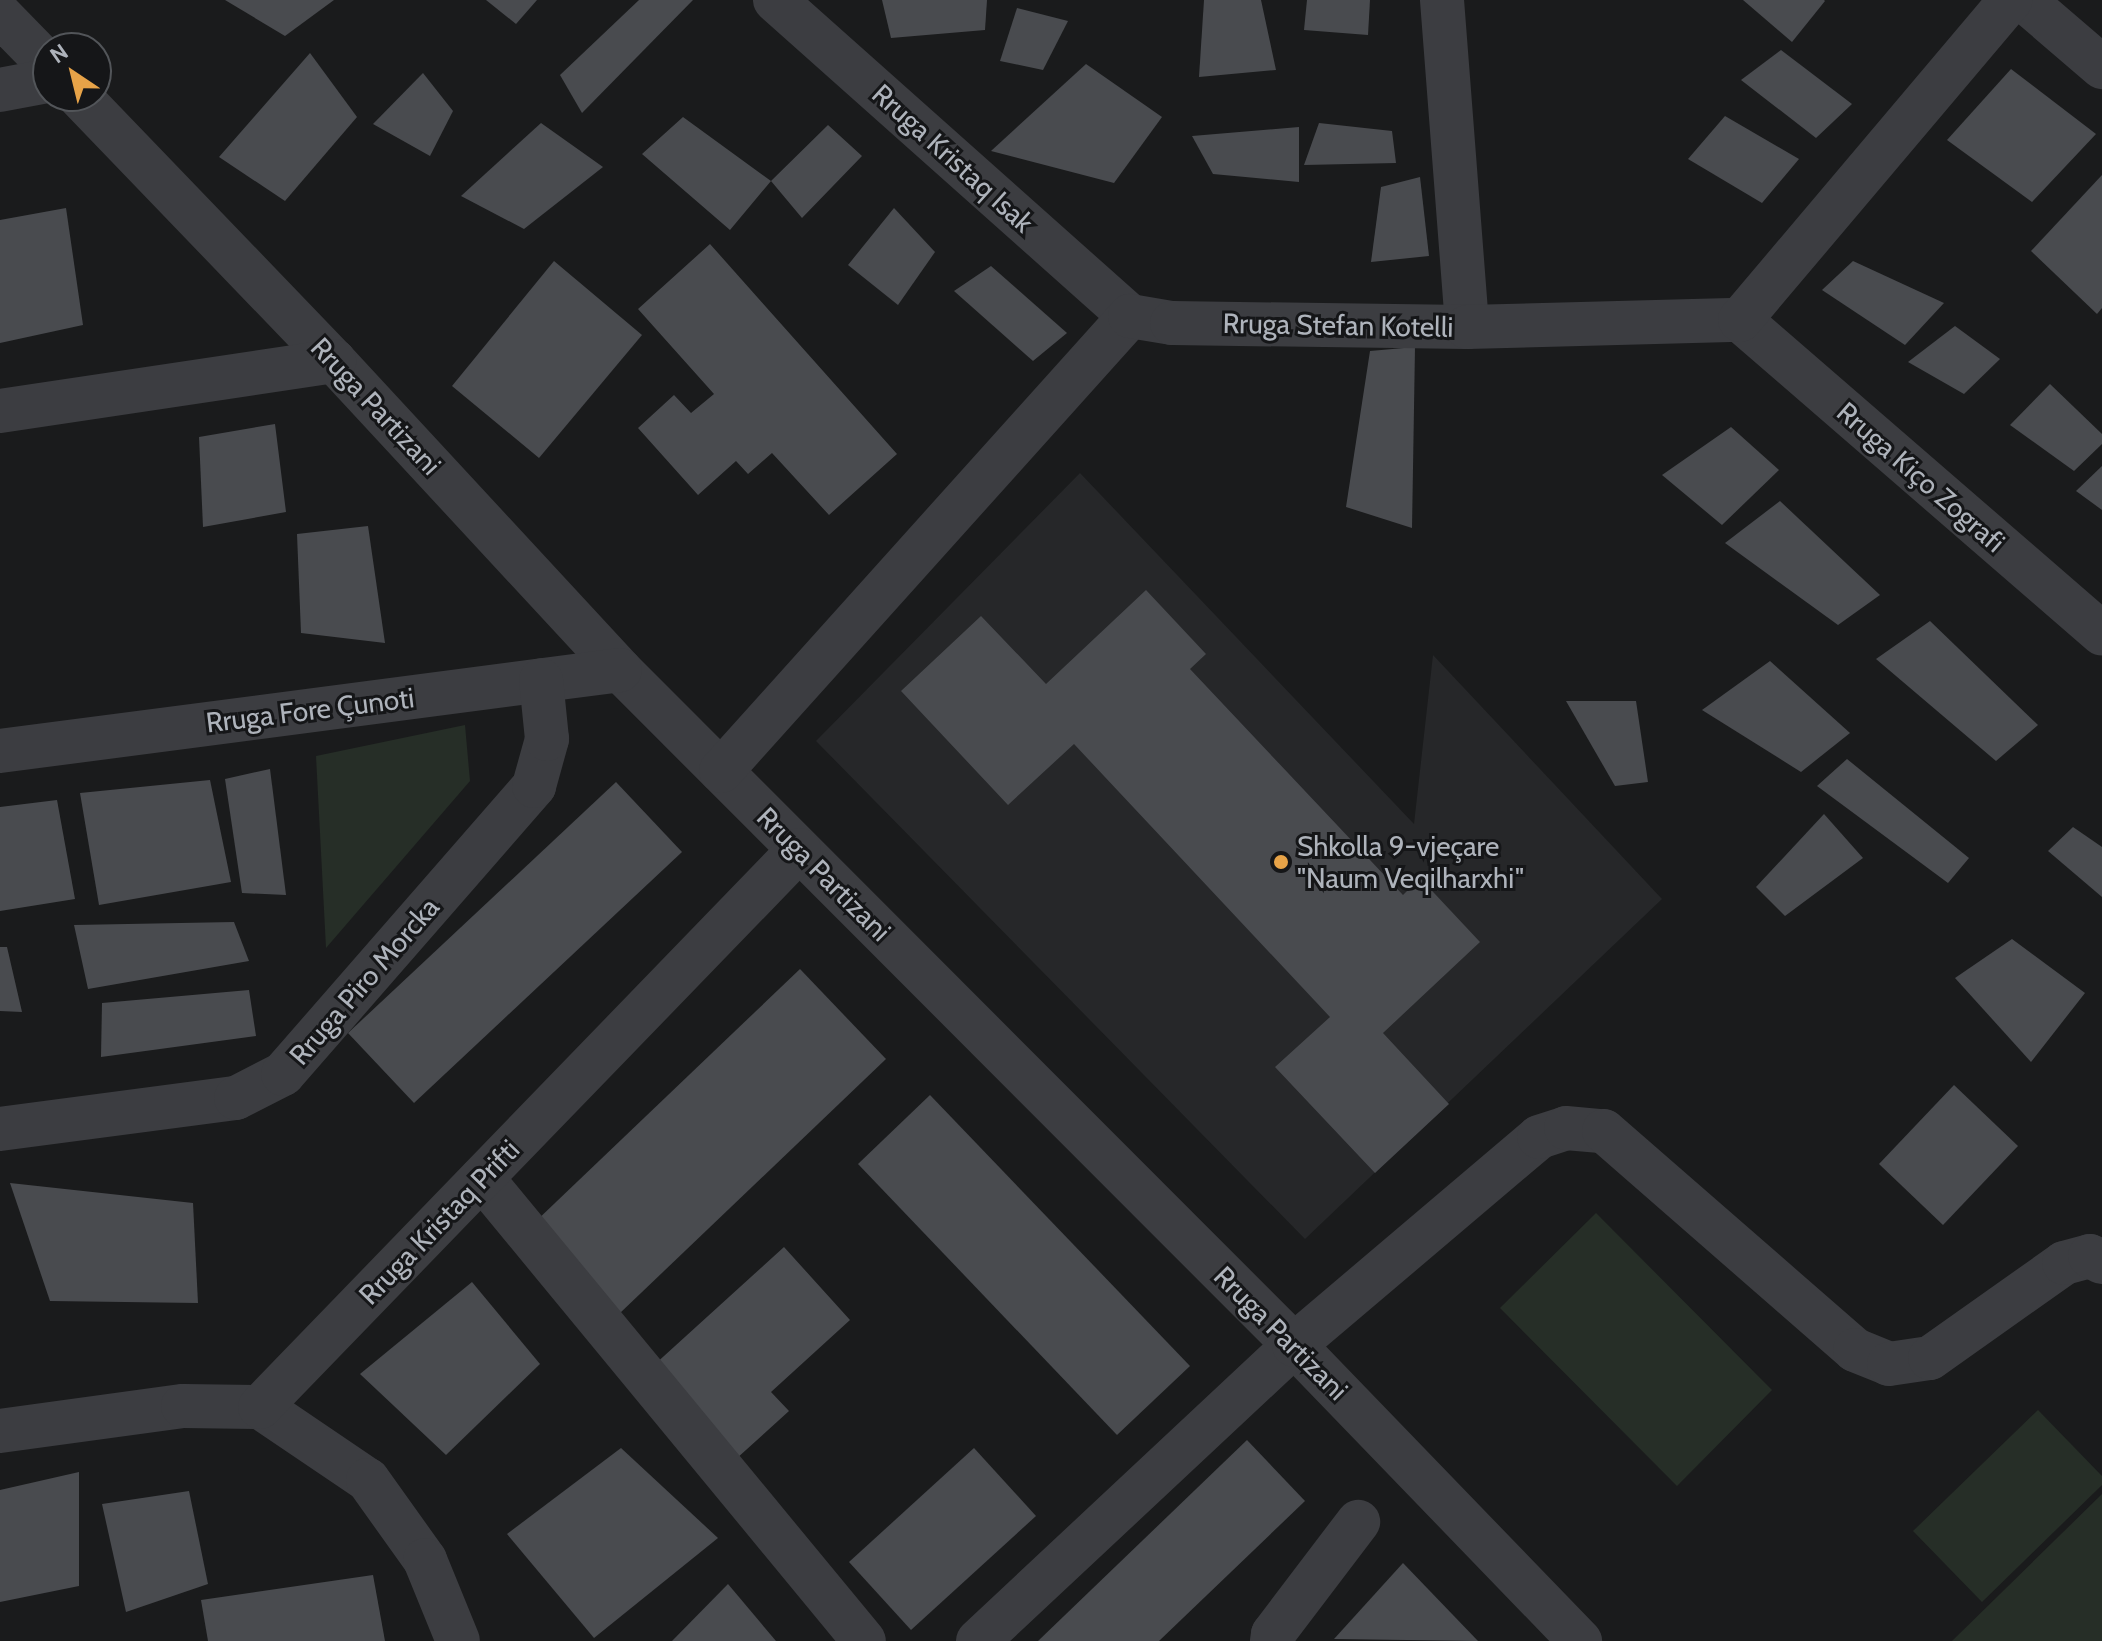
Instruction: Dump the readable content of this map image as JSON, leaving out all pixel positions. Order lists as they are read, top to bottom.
{
  "streets": {
    "street": [
      "Rruga Kristaq Isak",
      "Rruga Stefan Kotelli",
      "Rruga Partizani",
      "Rruga Kiço Zografi",
      "Rruga Fore Çunoti",
      "Rruga Piro Morcka",
      "Rruga Kristaq Prifti"
    ]
  },
  "crossings": [
    ["Rruga Kristaq Isak", "Rruga Stefan Kotelli"],
    ["Rruga Stefan Kotelli", "Rruga Kiço Zografi"],
    ["Rruga Partizani", "Rruga Fore Çunoti"],
    ["Rruga Partizani", "Rruga Kristaq Prifti"],
    ["Rruga Fore Çunoti", "Rruga Piro Morcka"]
  ],
  "places": ["Shkolla 9-vjeçare \"Naum Veqilharxhi\""],
  "north": "top left"
}
